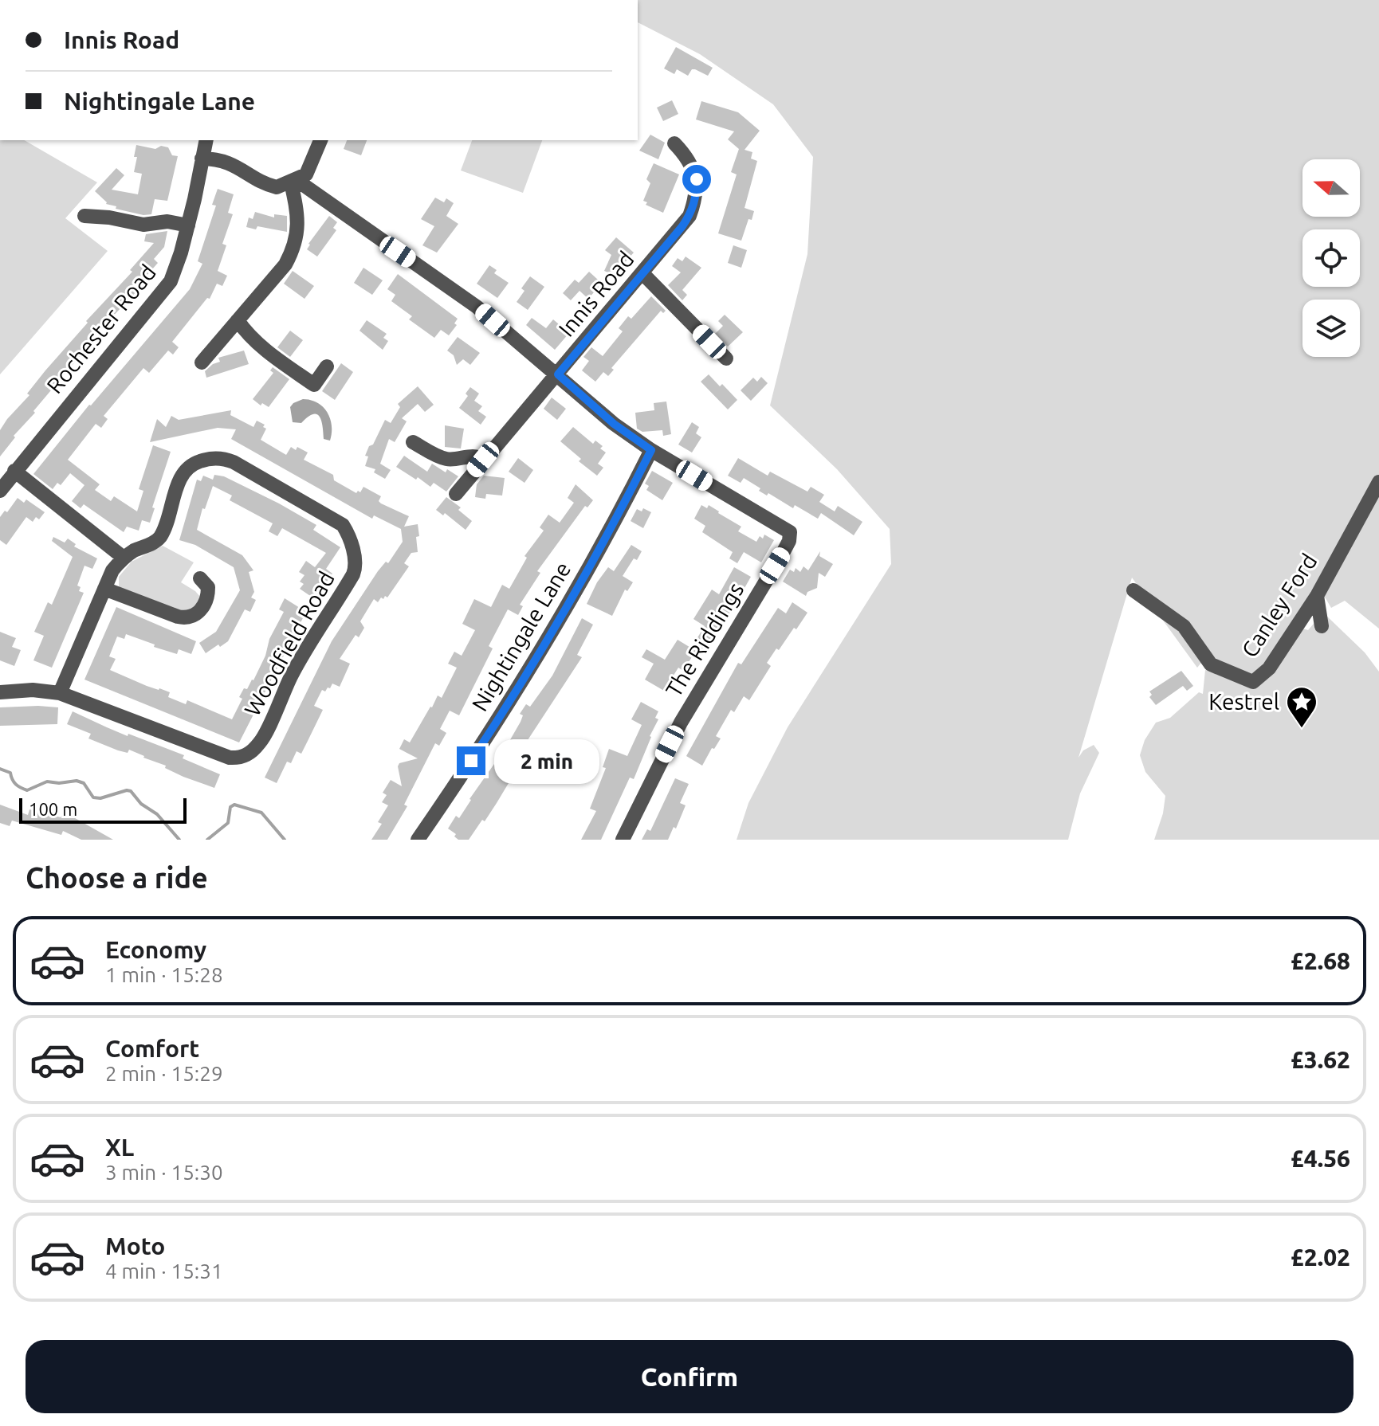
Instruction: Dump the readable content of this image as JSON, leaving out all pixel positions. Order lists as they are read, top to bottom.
{
  "streets": {
    "street": [
      "Innis Road",
      "Rochester Road",
      "Canley Ford",
      "Nightingale Lane",
      "The Riddings",
      "Woodfield Road"
    ]
  },
  "crossings": [
    ["Nightingale Lane", "The Riddings"]
  ],
  "places": {
    "place": ["Kestrel"]
  },
  "scale_bar": "100 m",
  "north": "left",
  "page": {
    "banner": ["Innis Road", "Nightingale Lane"],
    "bubble": "2 min",
    "scale": "100 m",
    "heading": "Choose a ride",
    "list": [
      {
        "name": "Economy",
        "note": "1 min · 15:28",
        "value": "£2.68"
      },
      {
        "name": "Comfort",
        "note": "2 min · 15:29",
        "value": "£3.62"
      },
      {
        "name": "XL",
        "note": "3 min · 15:30",
        "value": "£4.56"
      },
      {
        "name": "Moto",
        "note": "4 min · 15:31",
        "value": "£2.02"
      }
    ],
    "buttons": "Confirm"
  }
}
